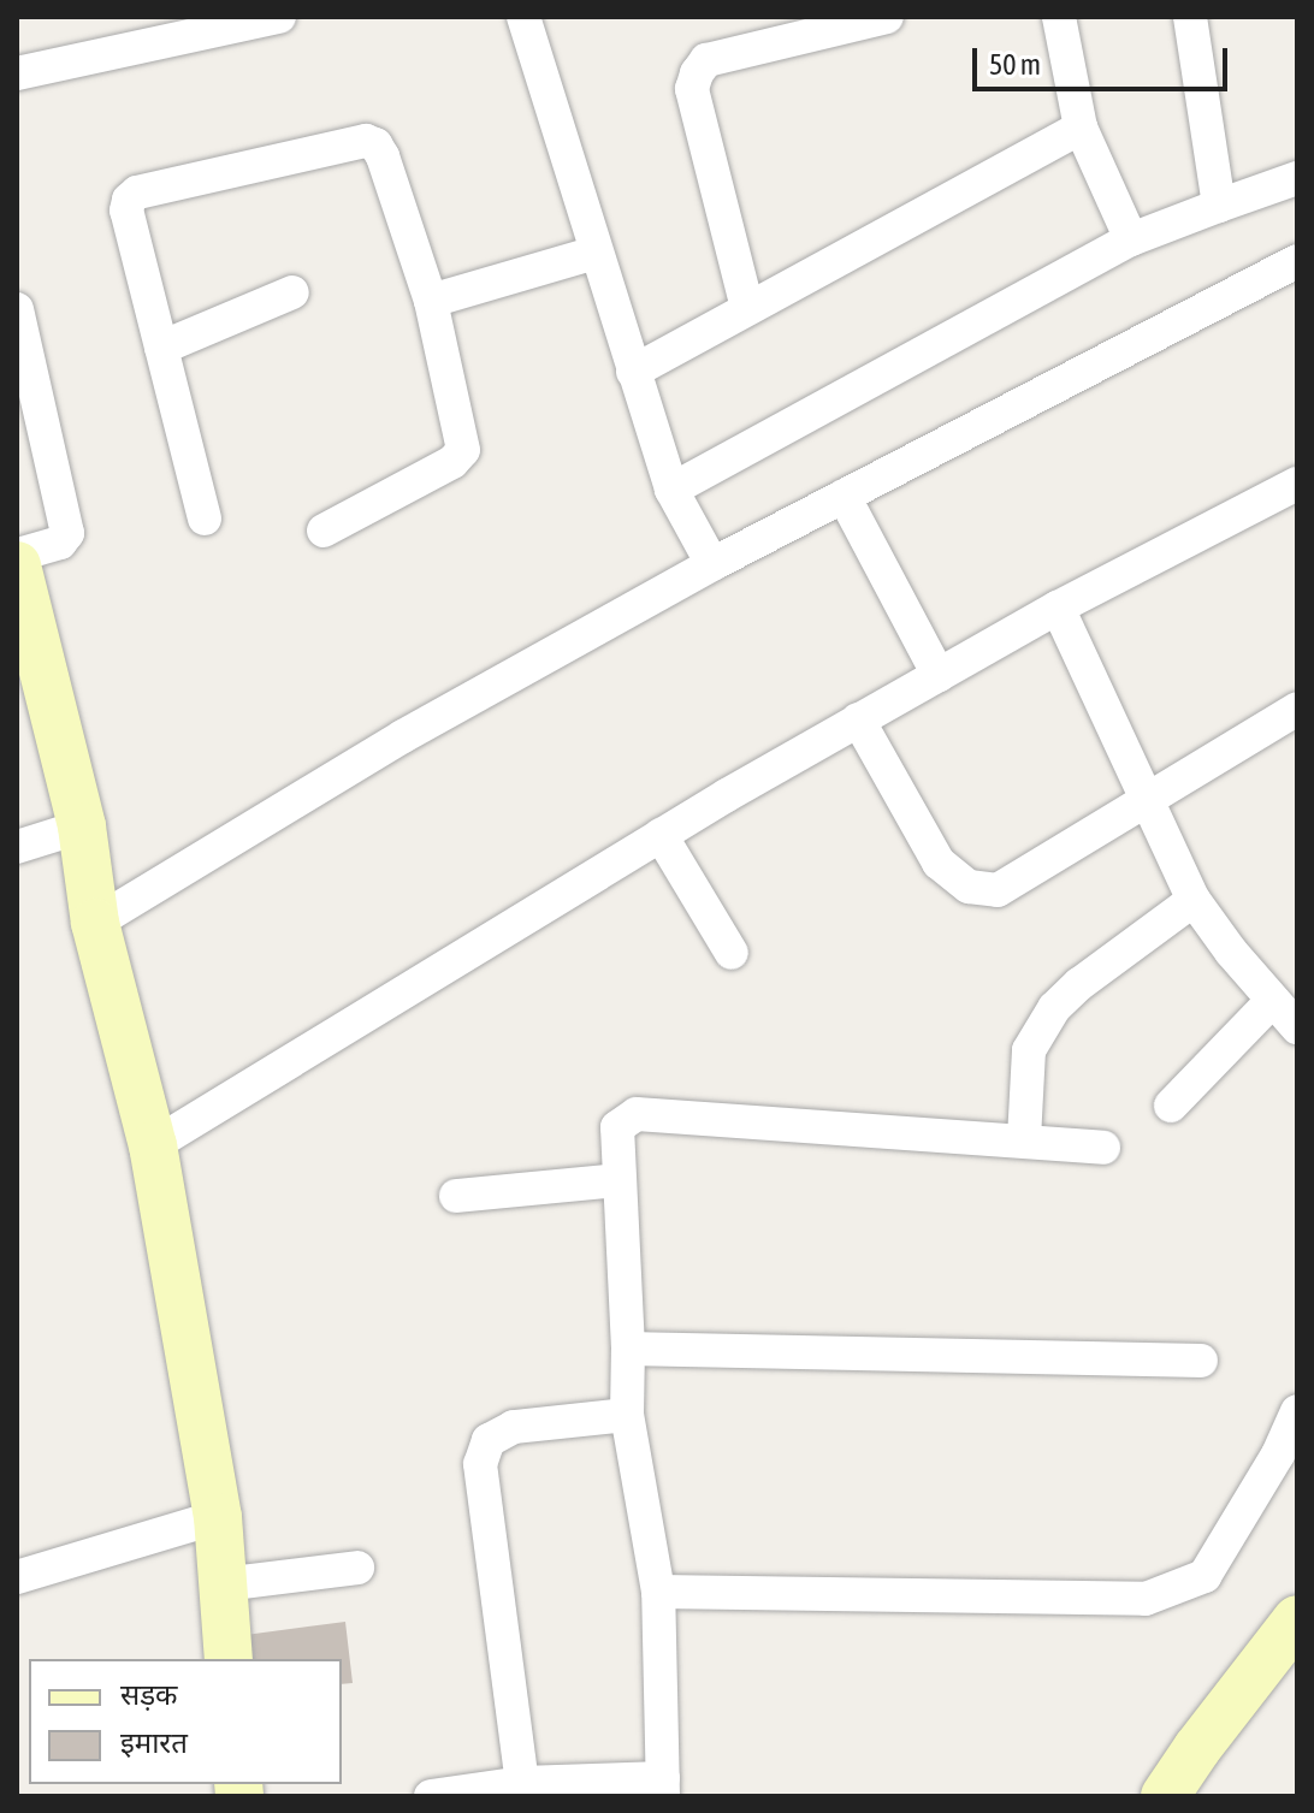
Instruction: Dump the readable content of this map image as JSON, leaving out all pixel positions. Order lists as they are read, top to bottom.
{
  "legend": ["सड़क", "इमारत"],
  "scale_bar": "50 m"
}
